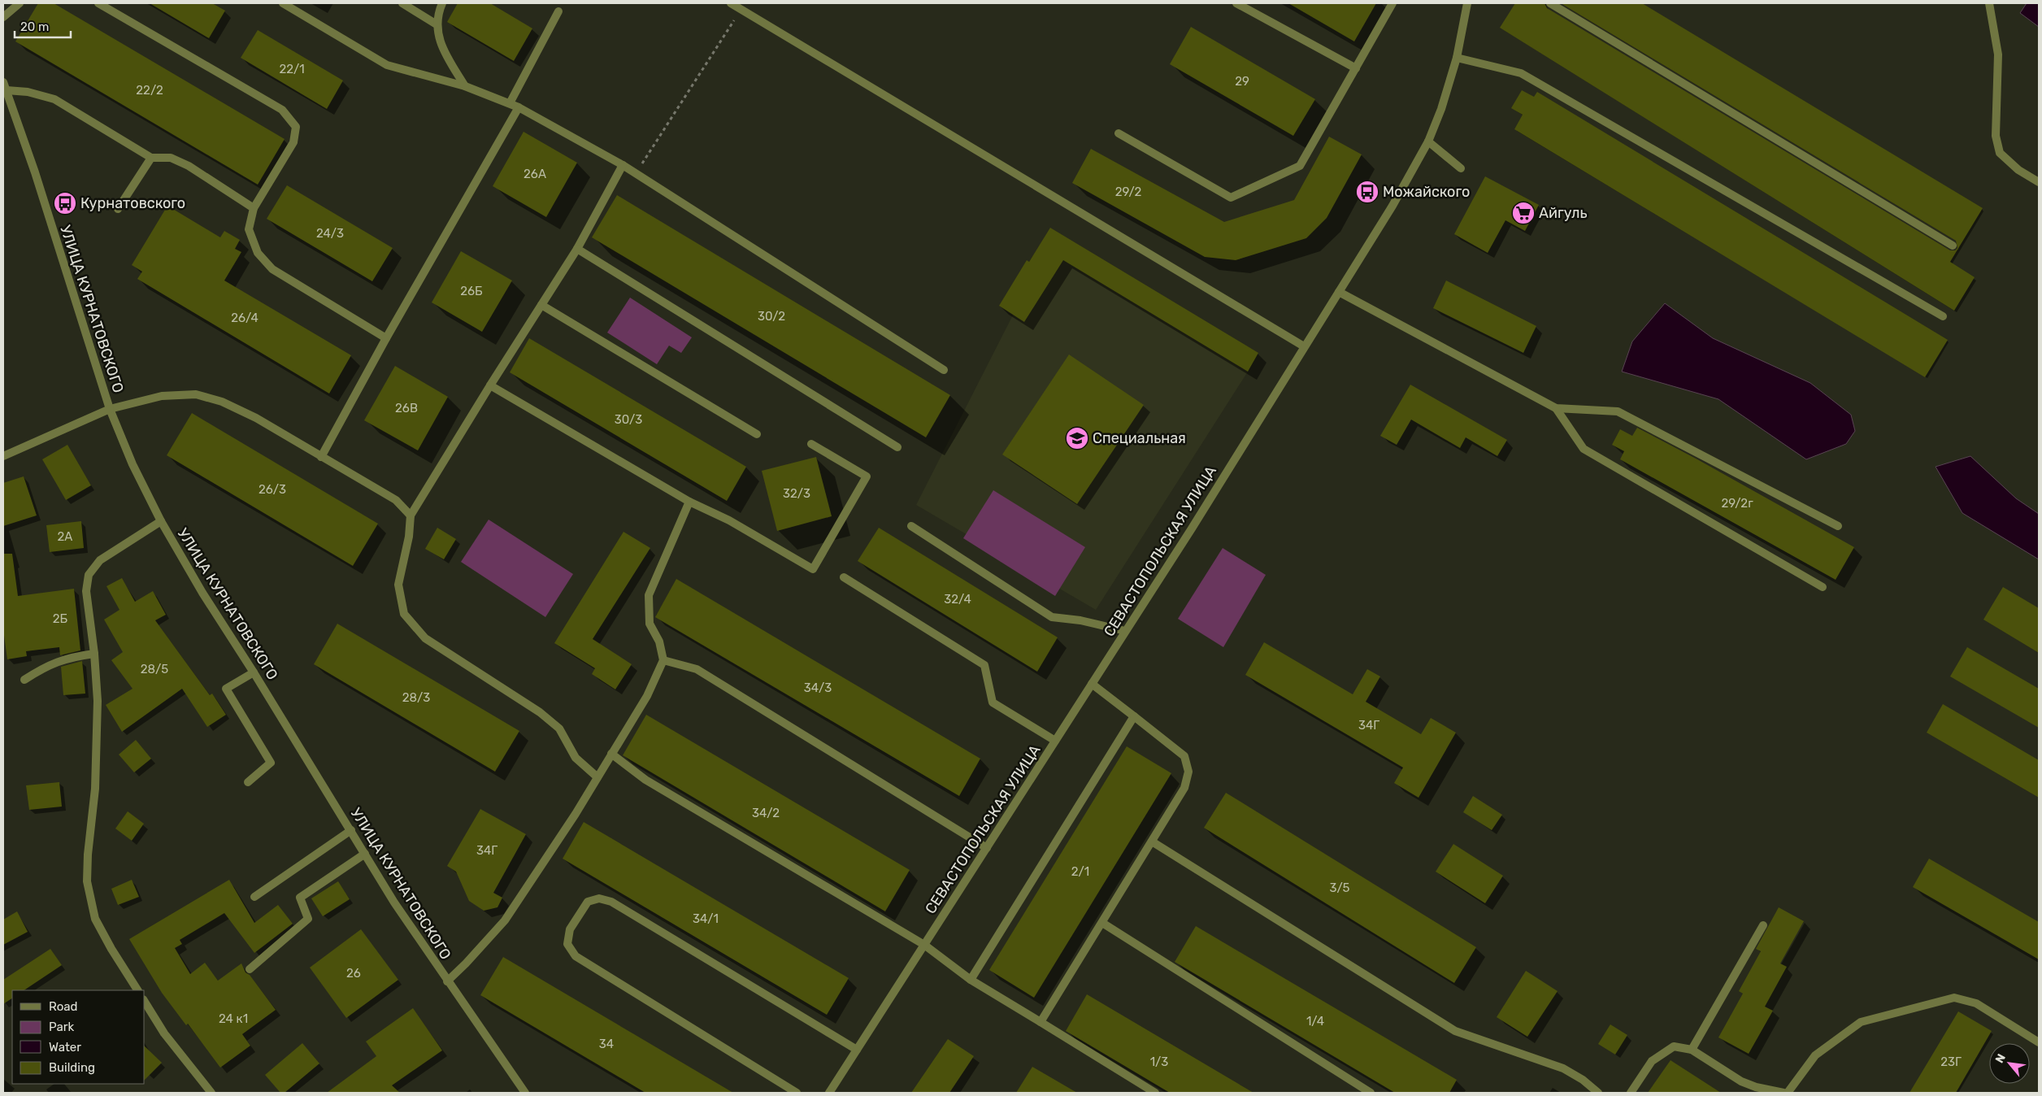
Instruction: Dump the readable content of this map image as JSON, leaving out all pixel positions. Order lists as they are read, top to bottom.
{
  "streets": {
    "street": ["УЛИЦА КУРНАТОВСКОГО", "СЕВАСТОПОЛЬСКАЯ УЛИЦА"]
  },
  "places": {
    "bus stop": ["Можайского", "Курнатовского"],
    "supermarket": ["Айгуль"],
    "school or university": ["Специальная"]
  },
  "house_numbers": [
    "22/1",
    "29",
    "22/2",
    "26А",
    "29/2",
    "24/3",
    "26Б",
    "30/2",
    "26/4",
    "26В",
    "30/3",
    "26/3",
    "32/3",
    "29/2г",
    "2А",
    "32/4",
    "2Б",
    "28/5",
    "34/3",
    "28/3",
    "34Г",
    "34/2",
    "34Г",
    "2/1",
    "3/5",
    "34/1",
    "26",
    "24 к1",
    "1/4",
    "34",
    "1/3",
    "23Г"
  ],
  "legend": [
    "Road",
    "Park",
    "Water",
    "Building"
  ],
  "scale_bar": "20 m",
  "north": "top left"
}
